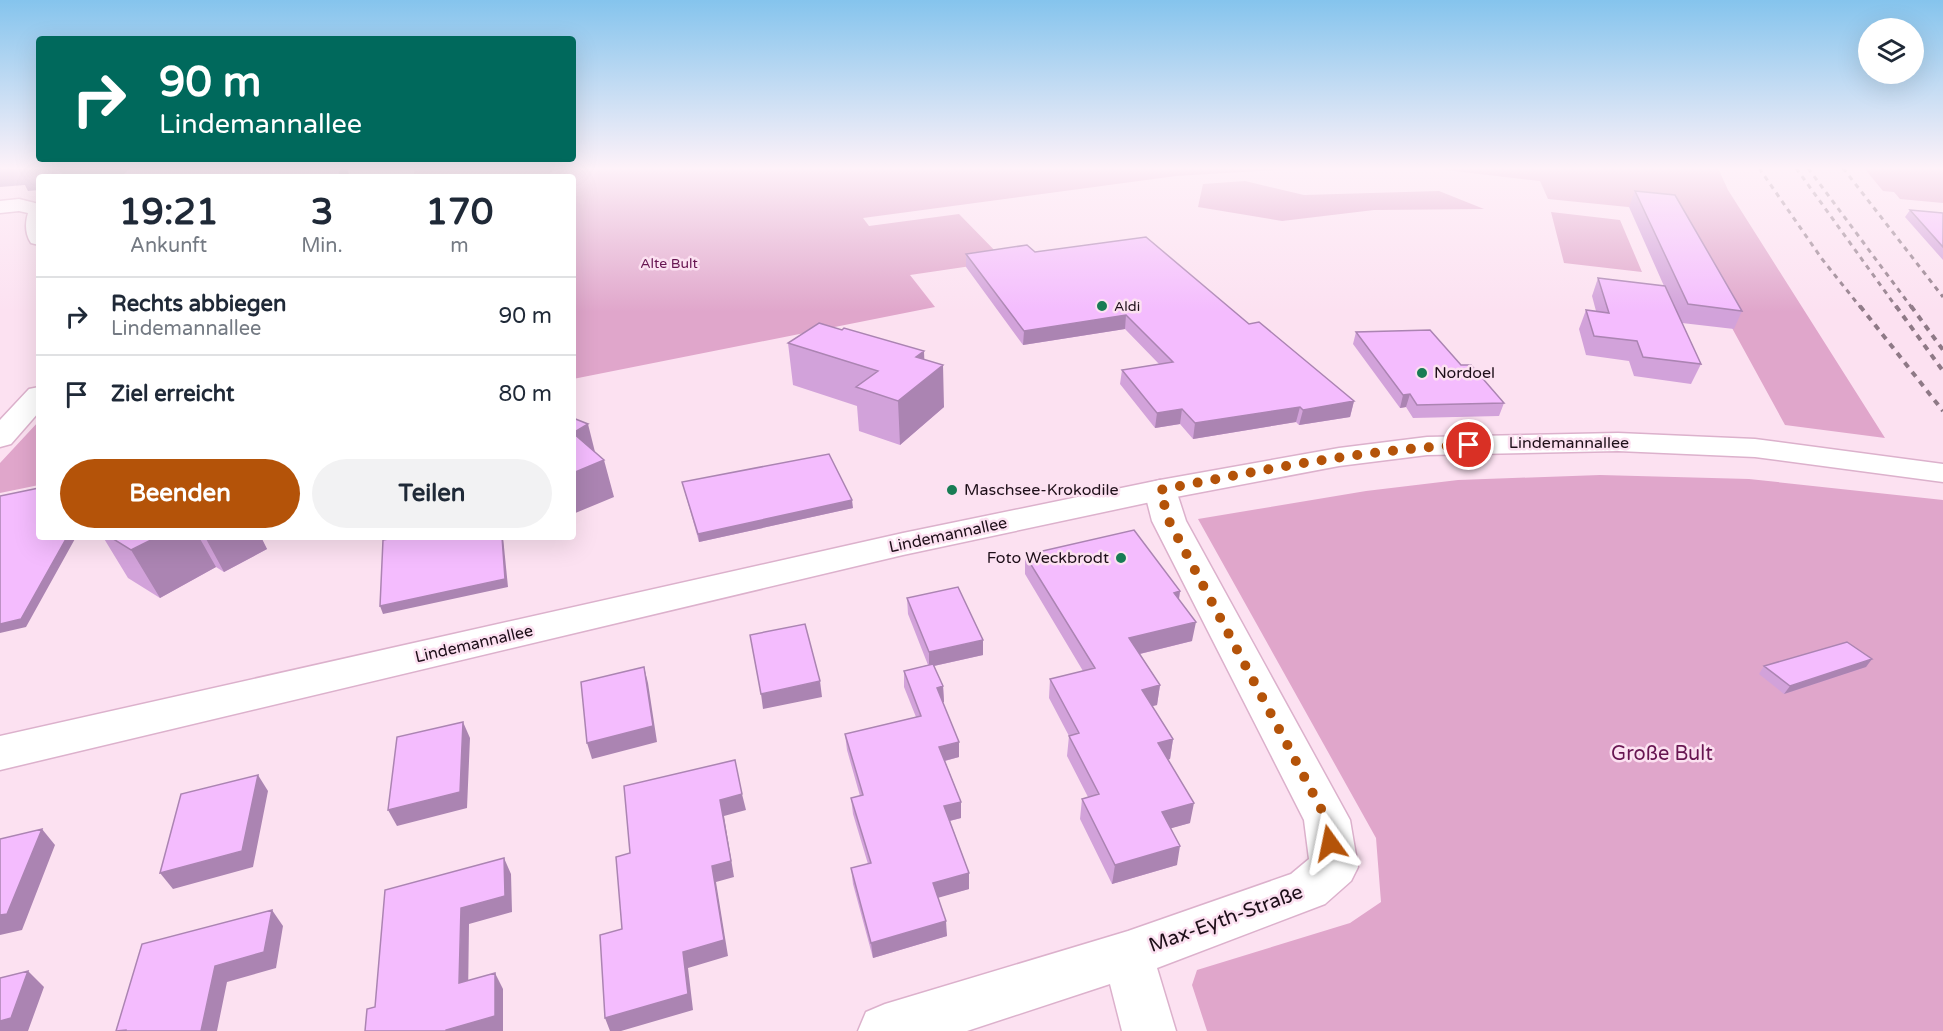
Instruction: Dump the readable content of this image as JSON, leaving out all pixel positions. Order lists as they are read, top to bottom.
{
  "streets": {
    "street": ["Lindemannallee", "Max-Eyth-Straße"]
  },
  "crossings": [
    ["Lindemannallee", "Max-Eyth-Straße"]
  ],
  "parks": ["Alte Bult", "Große Bult"],
  "places": [
    "Aldi",
    "Nordoel",
    "Maschsee-Krokodile",
    "Foto Weckbrodt"
  ],
  "page": {
    "turn": ["90 m", "Lindemannallee"],
    "eta": [
      "19:21",
      "Ankunft",
      "3",
      "Min.",
      "170",
      "m"
    ],
    "list": [
      {
        "name": "Rechts abbiegen",
        "note": "Lindemannallee",
        "value": "90 m"
      },
      {
        "name": "Ziel erreicht",
        "value": "80 m"
      }
    ],
    "buttons": ["Beenden", "Teilen"]
  }
}
